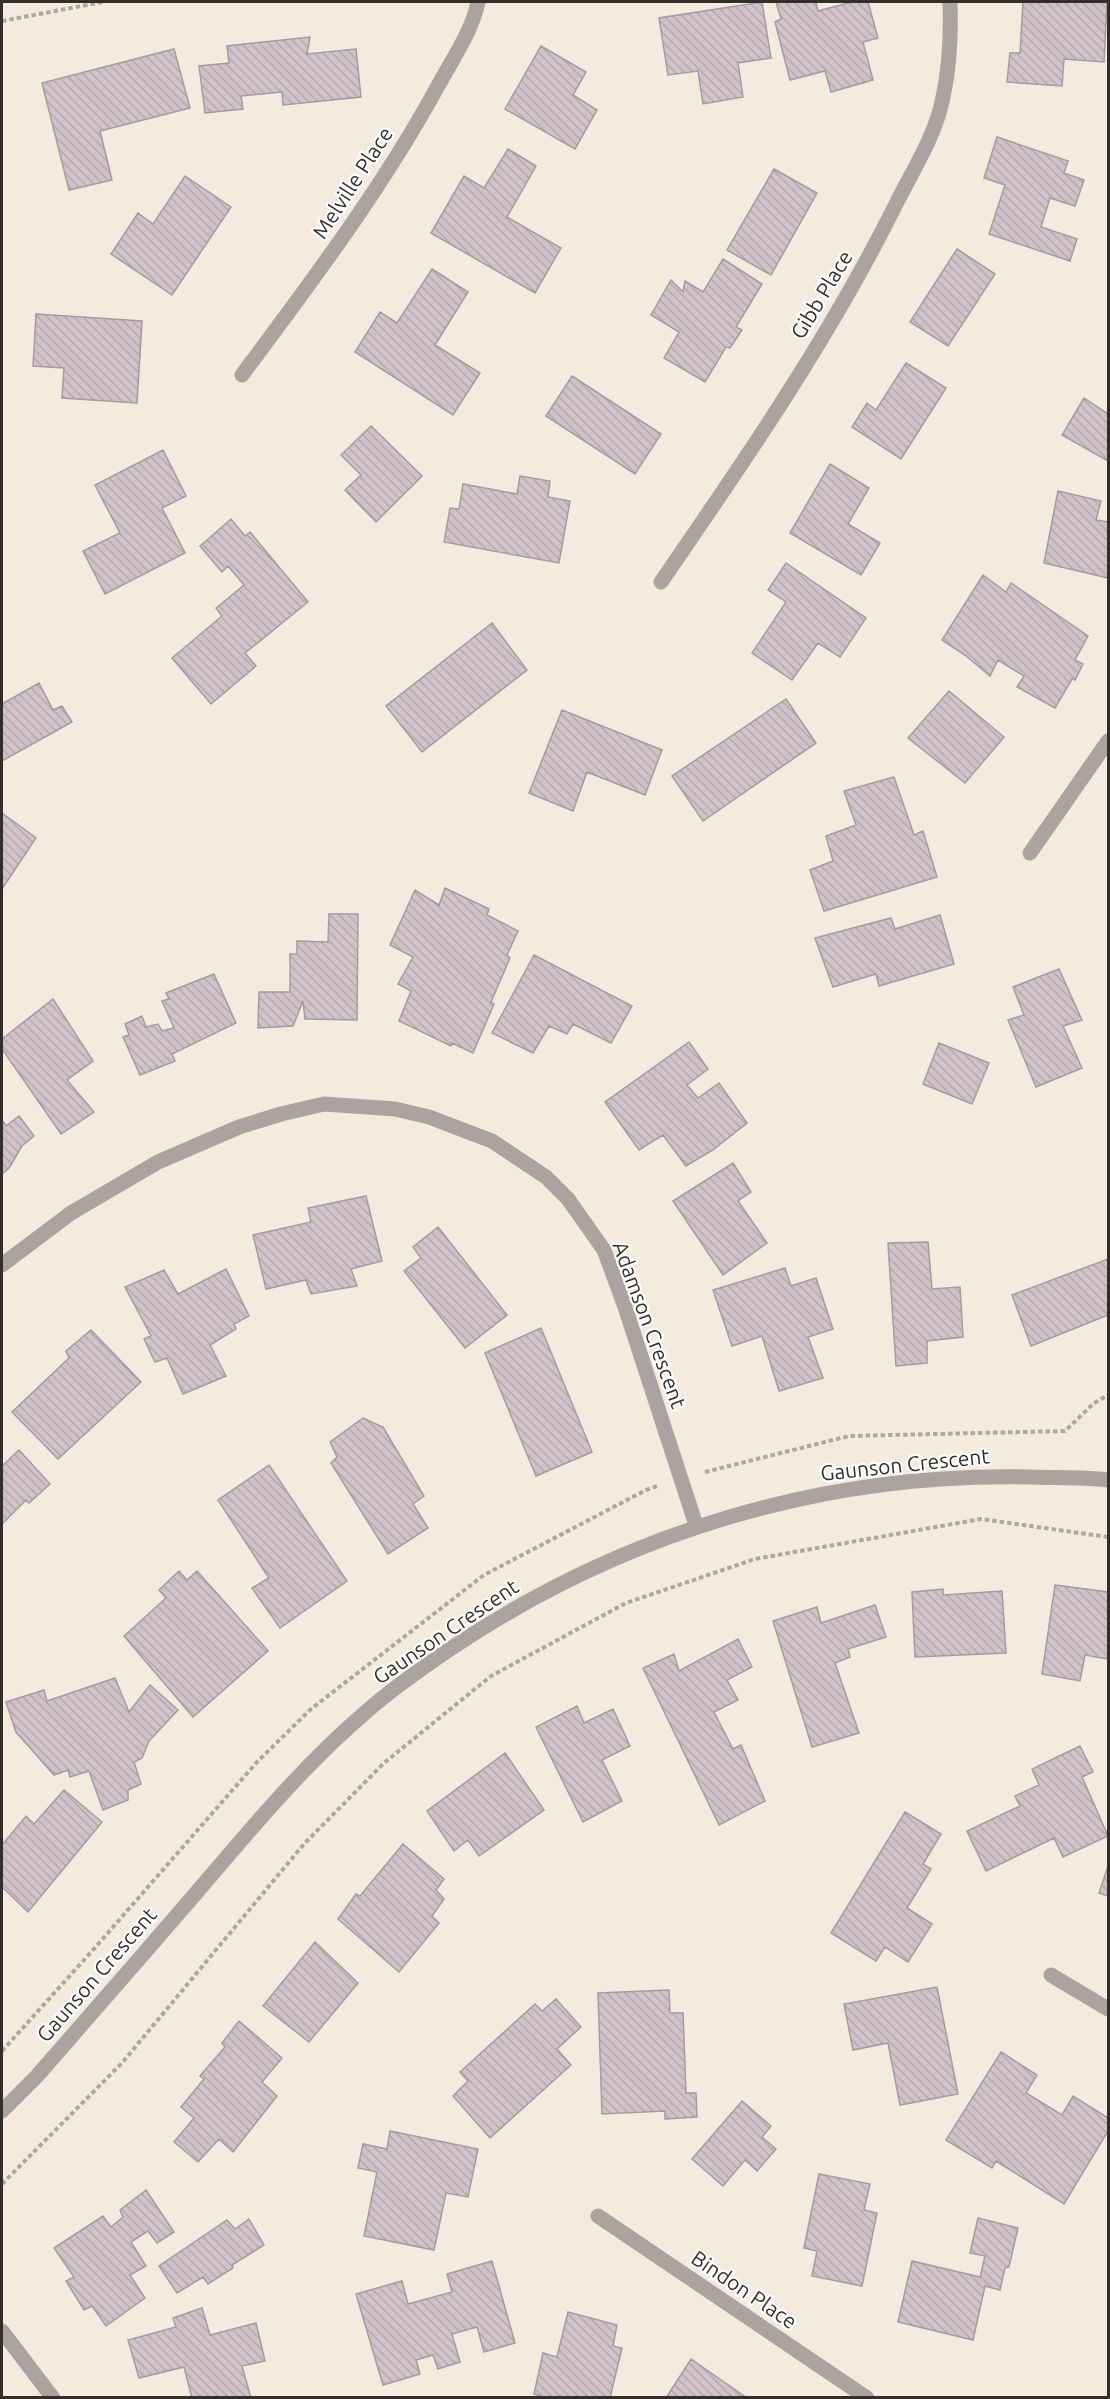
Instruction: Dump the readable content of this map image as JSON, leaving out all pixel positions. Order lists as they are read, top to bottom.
{
  "streets": {
    "street": [
      "Melville Place",
      "Gibb Place",
      "Adamson Crescent",
      "Gaunson Crescent",
      "Bindon Place"
    ]
  },
  "crossings": [
    ["Adamson Crescent", "Gaunson Crescent"]
  ]
}
